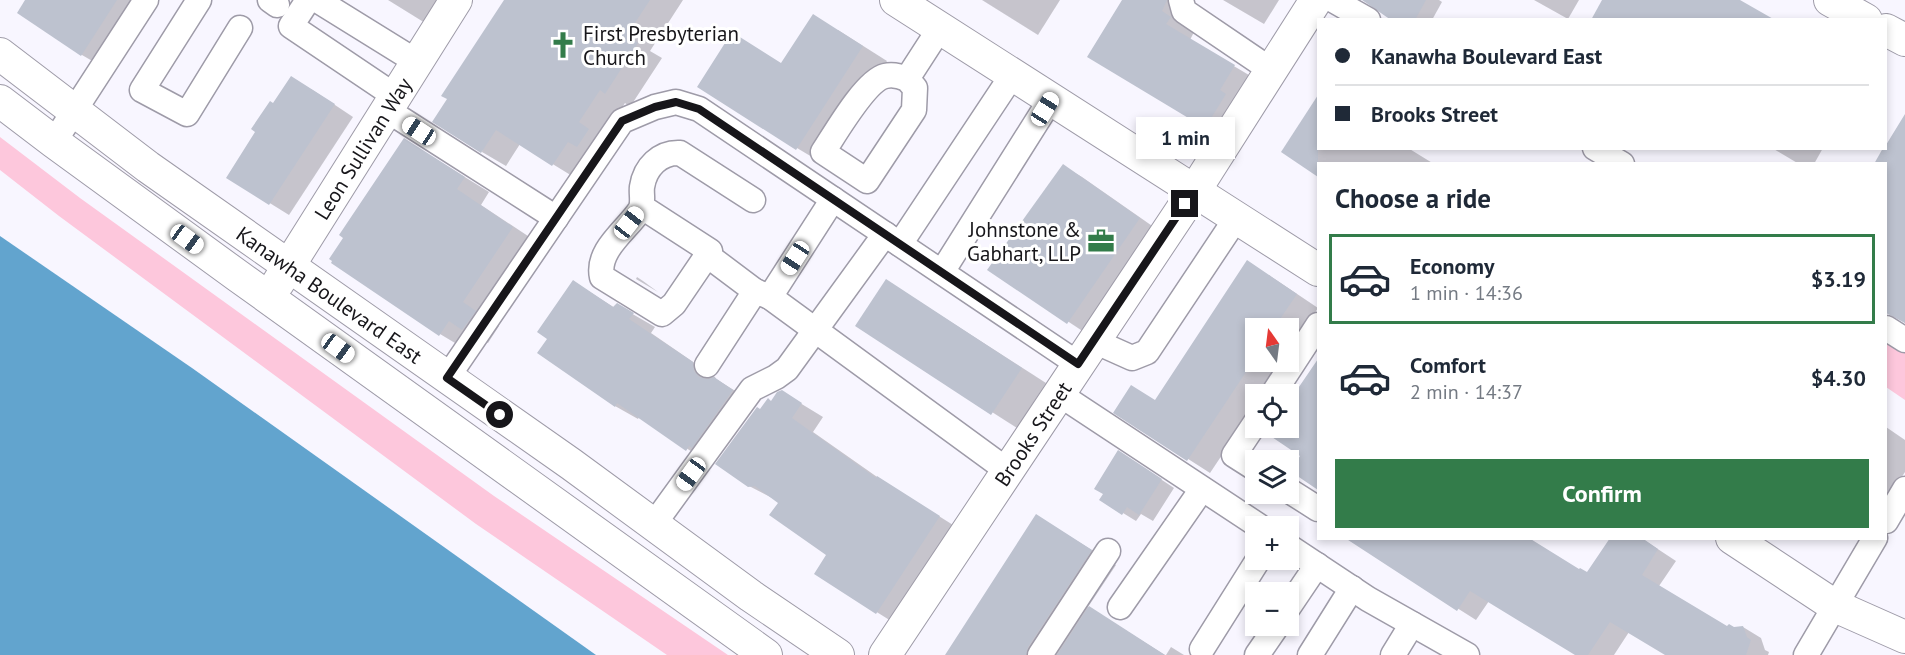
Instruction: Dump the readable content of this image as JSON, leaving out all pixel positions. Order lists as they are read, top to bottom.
{
  "streets": {
    "main road": ["Leon Sullivan Way", "Kanawha Boulevard East", "Brooks Street"]
  },
  "crossings": [
    ["Leon Sullivan Way", "Kanawha Boulevard East"]
  ],
  "places": {
    "church": ["First Presbyterian Church"],
    "office": ["Johnstone & Gabhart, LLP"]
  },
  "north": "top",
  "page": {
    "banner": ["Kanawha Boulevard East", "Brooks Street"],
    "bubble": "1 min",
    "heading": "Choose a ride",
    "list": [
      {
        "name": "Economy",
        "note": "1 min · 14:36",
        "value": "$3.19"
      },
      {
        "name": "Comfort",
        "note": "2 min · 14:37",
        "value": "$4.30"
      }
    ],
    "map_buttons": ["+", "−"],
    "buttons": "Confirm"
  }
}
